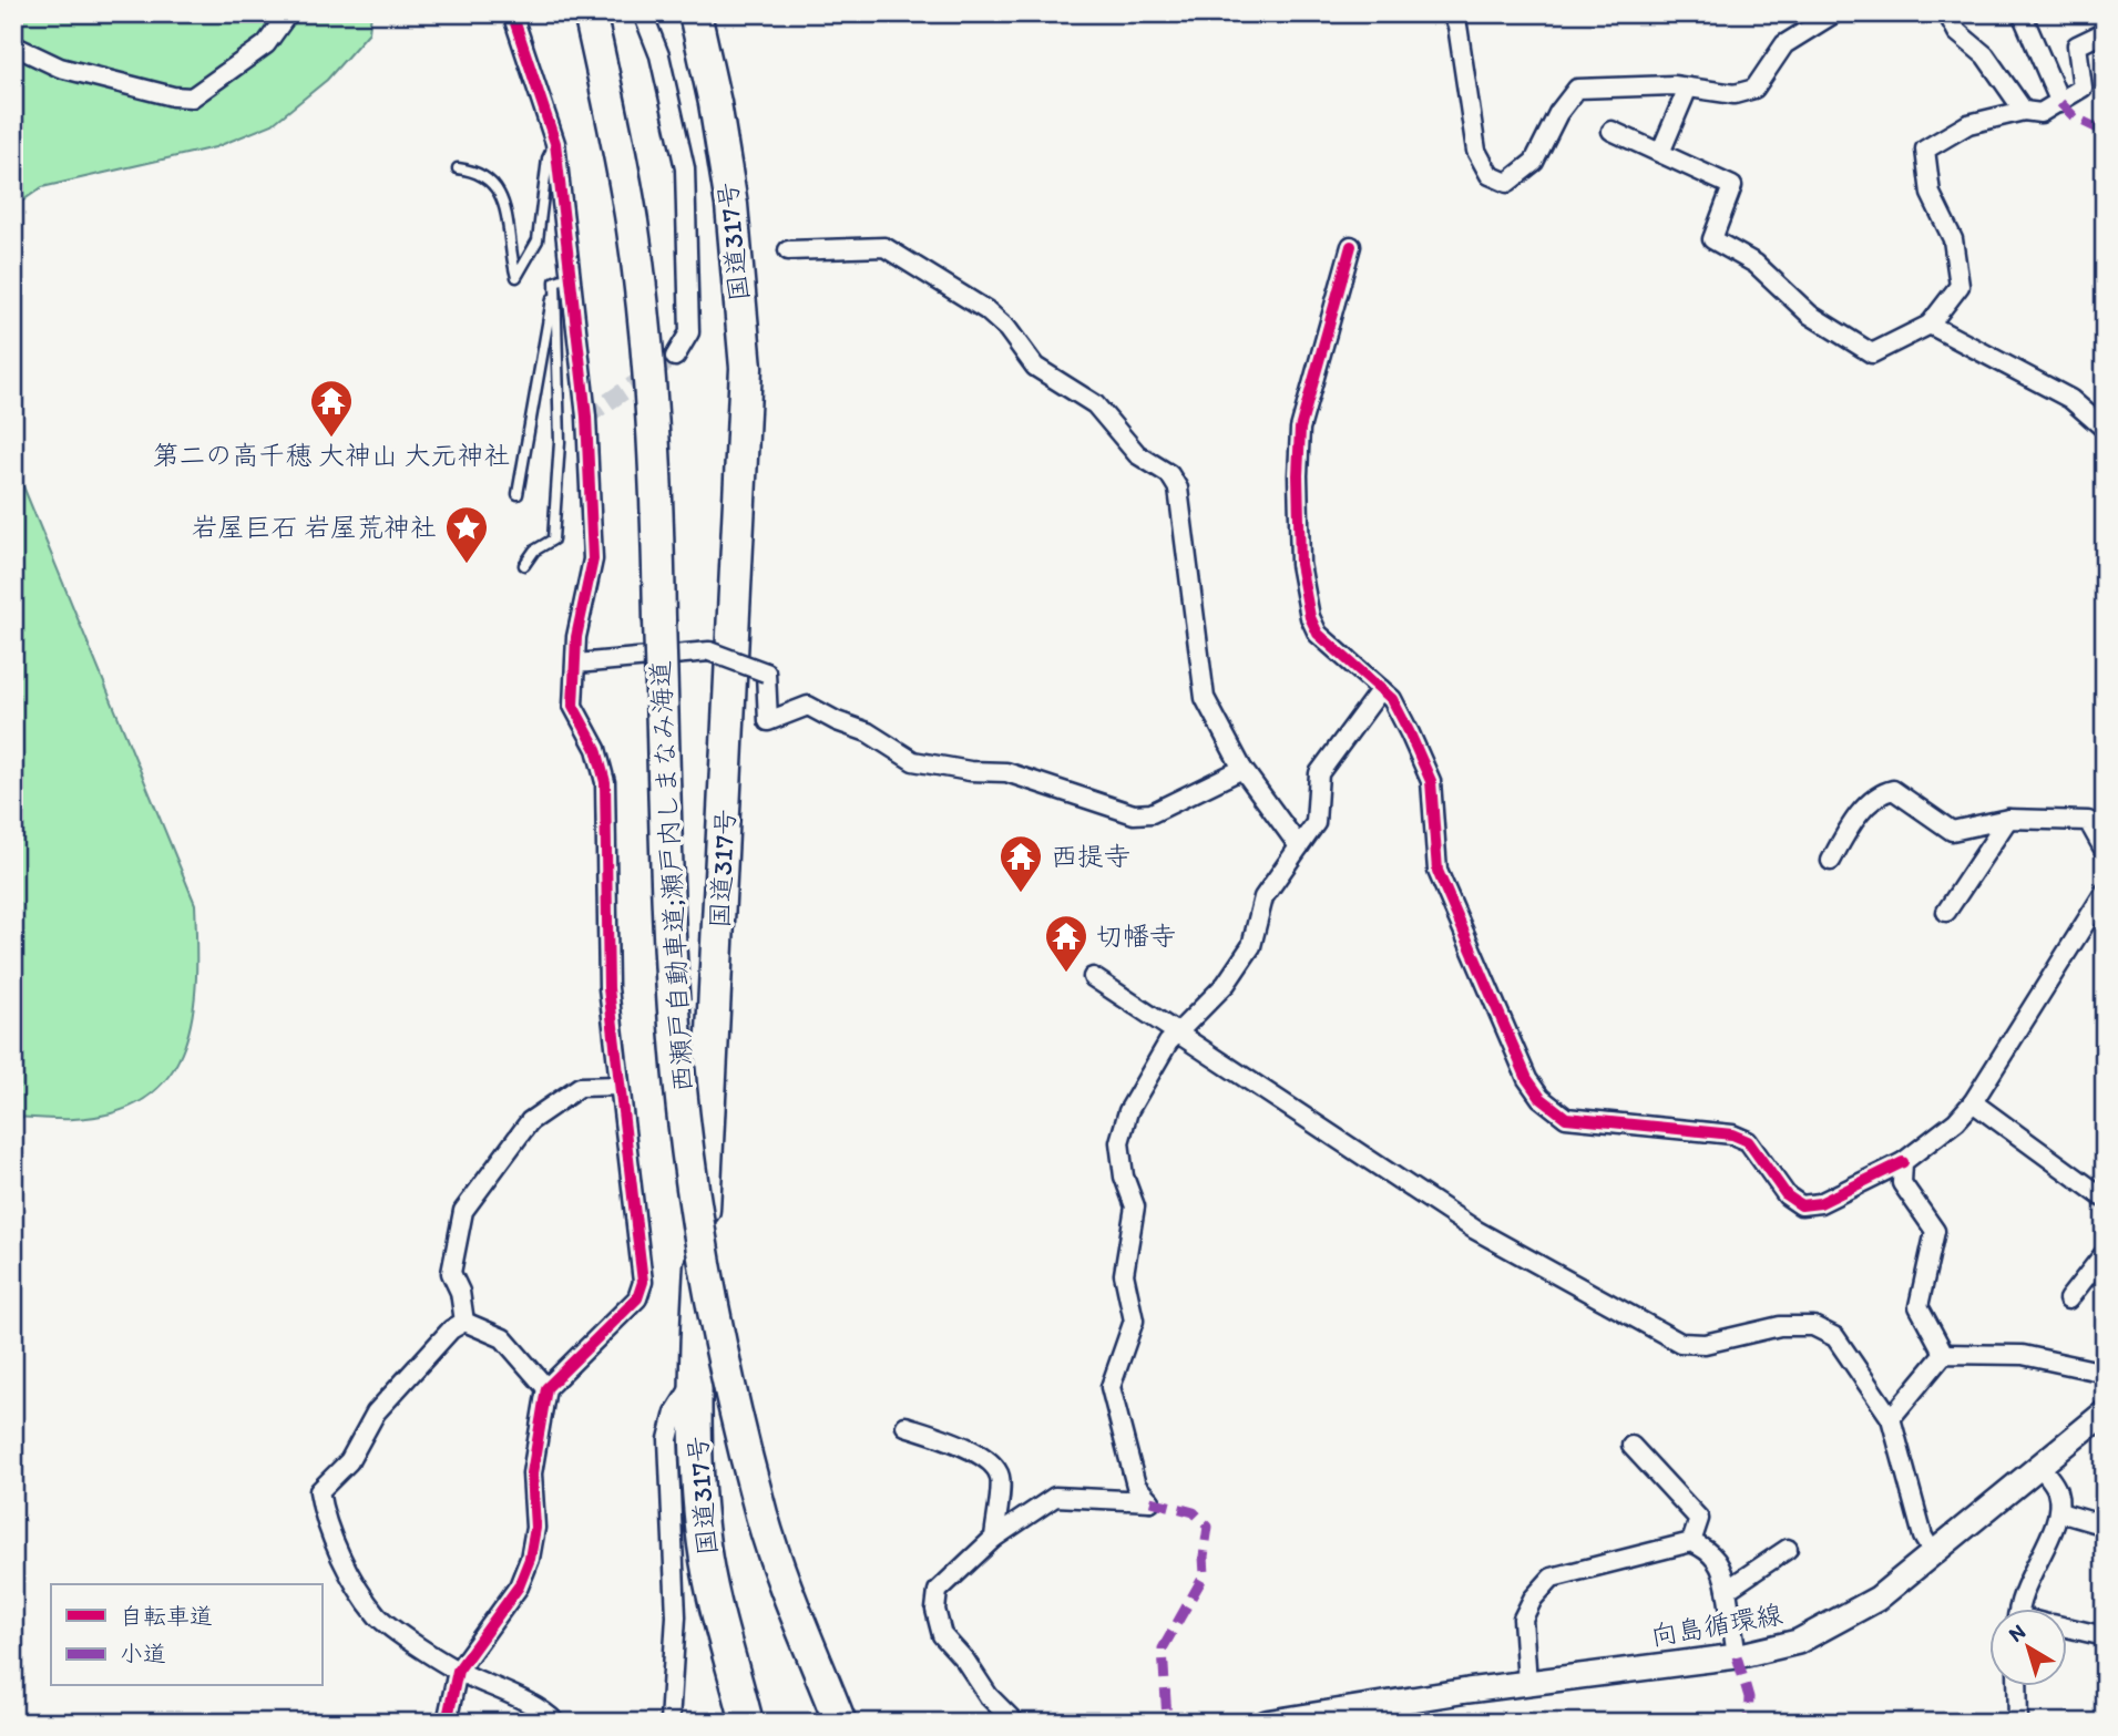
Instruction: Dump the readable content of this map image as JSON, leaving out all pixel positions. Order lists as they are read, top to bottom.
{
  "streets": {
    "highway": ["国道317号", "西瀬戸自動車道;瀬戸内しまなみ海道"],
    "main road": ["向島循環線"]
  },
  "places": {
    "temple": ["第二の高千穂 大神山 大元神社", "西提寺", "切幡寺"],
    "place": ["岩屋巨石 岩屋荒神社"]
  },
  "legend": ["自転車道", "小道"],
  "north": "top left"
}
